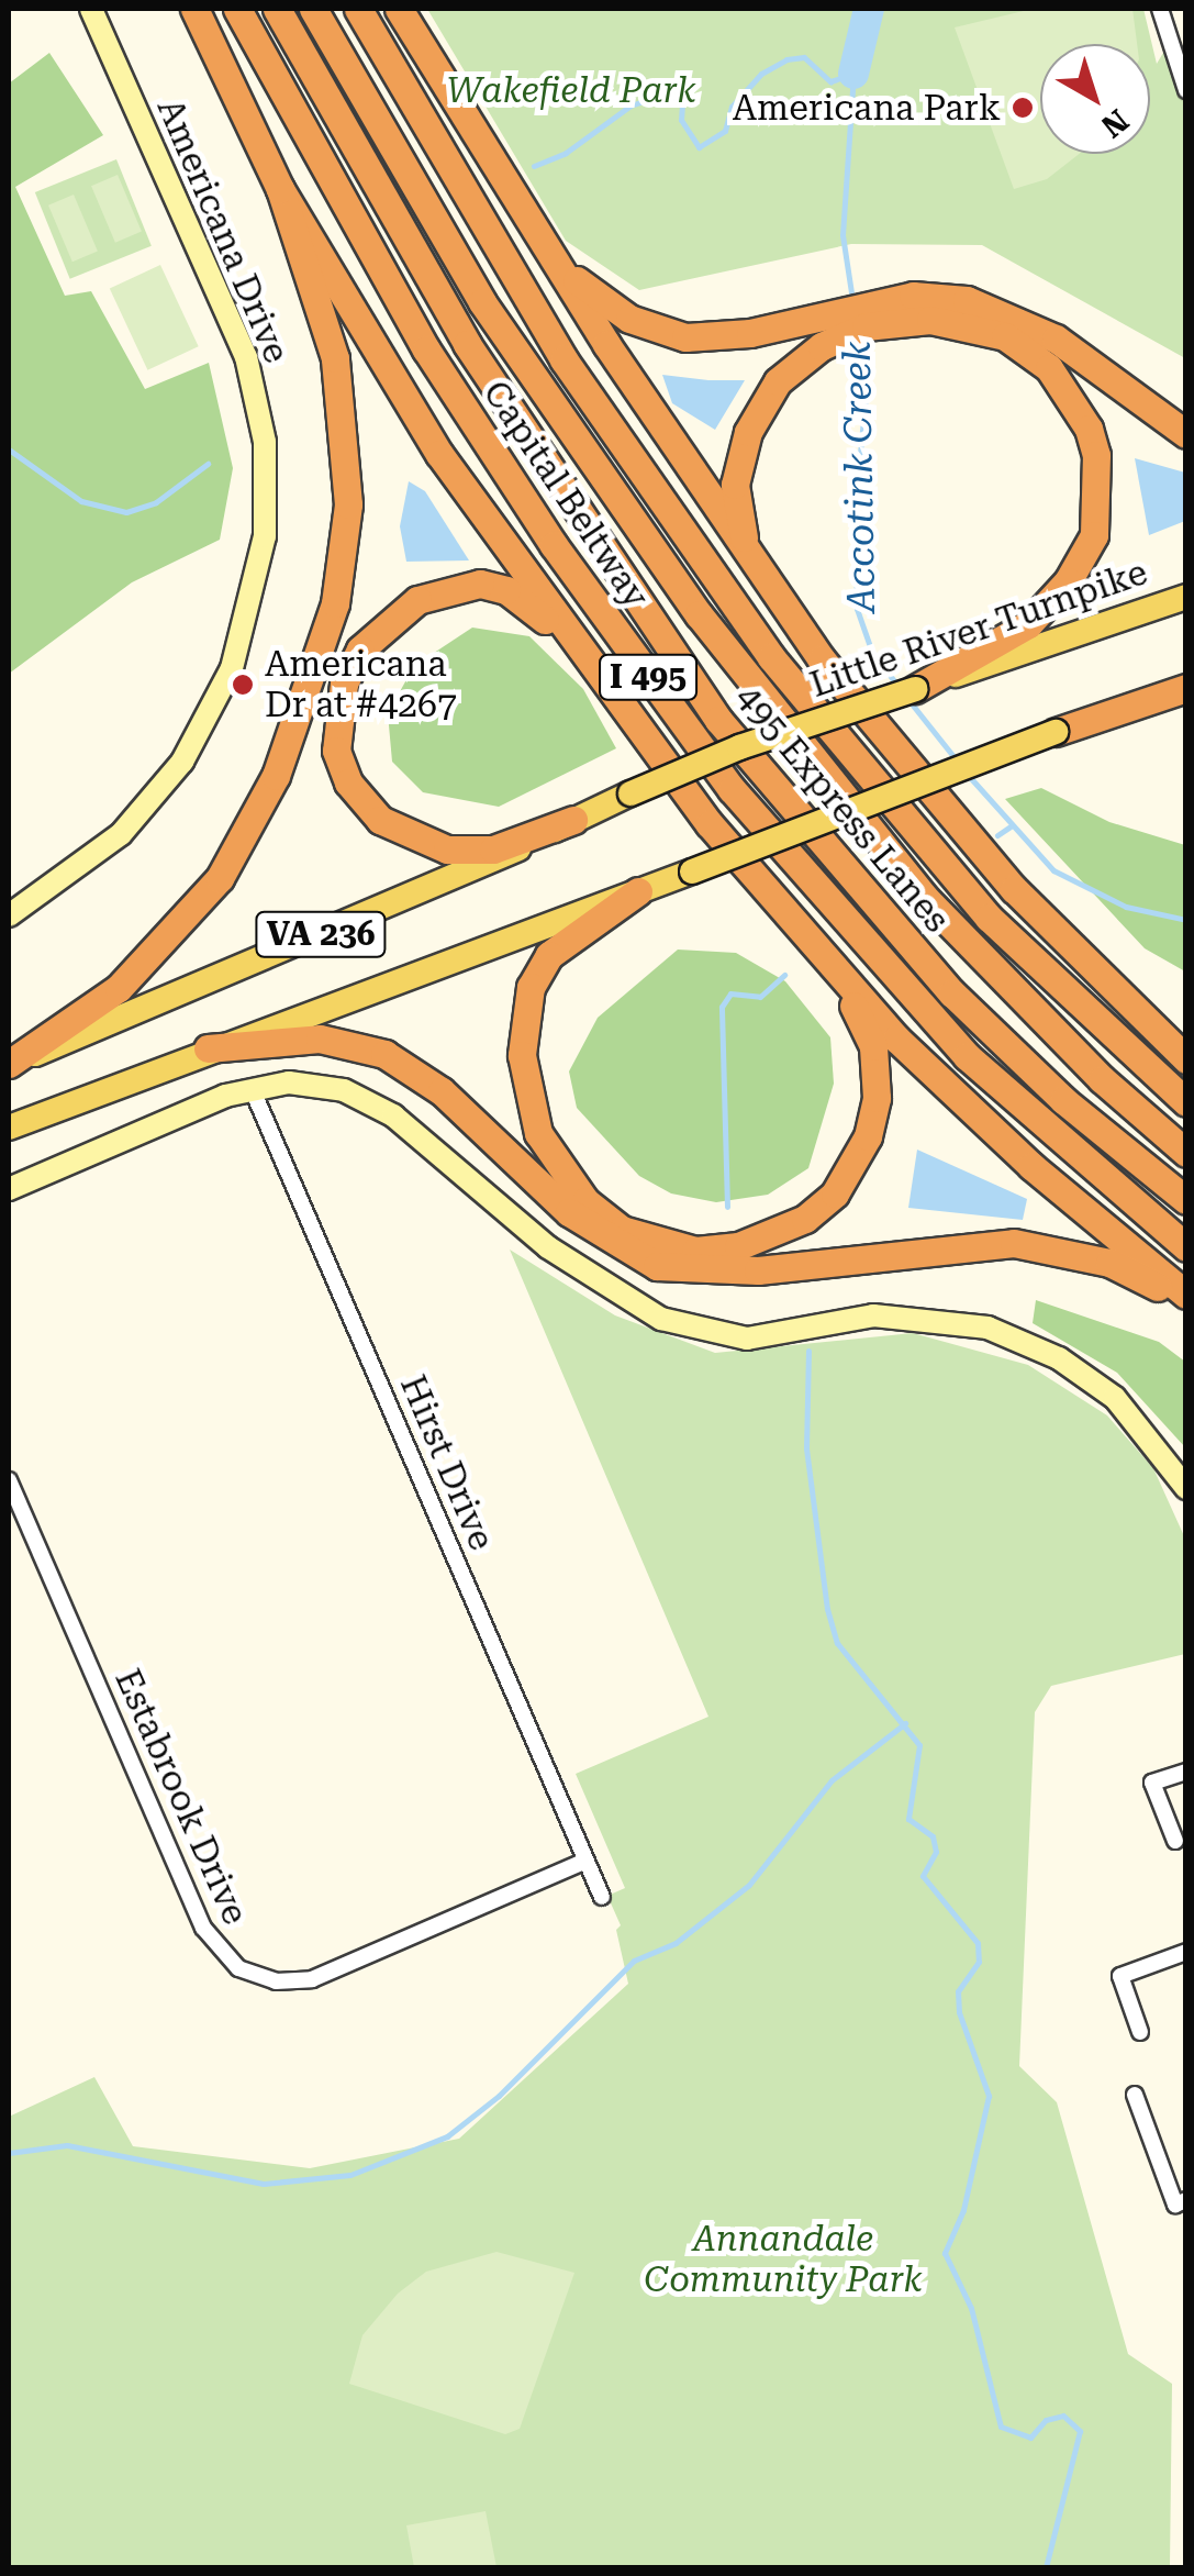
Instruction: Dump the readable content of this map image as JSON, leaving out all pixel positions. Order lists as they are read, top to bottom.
{
  "streets": {
    "highway": ["Capital Beltway", "I 495", "495 Express Lanes"],
    "main road": ["Little River Turnpike", "VA 236"],
    "street": ["Americana Drive", "Hirst Drive", "Estabrook Drive"]
  },
  "crossings": [
    ["Hirst Drive", "Estabrook Drive"]
  ],
  "water": ["Accotink Creek"],
  "parks": ["Wakefield Park", "Annandale Community Park"],
  "places": ["Americana Park", "Americana Dr at #4267"],
  "north": "bottom right"
}
